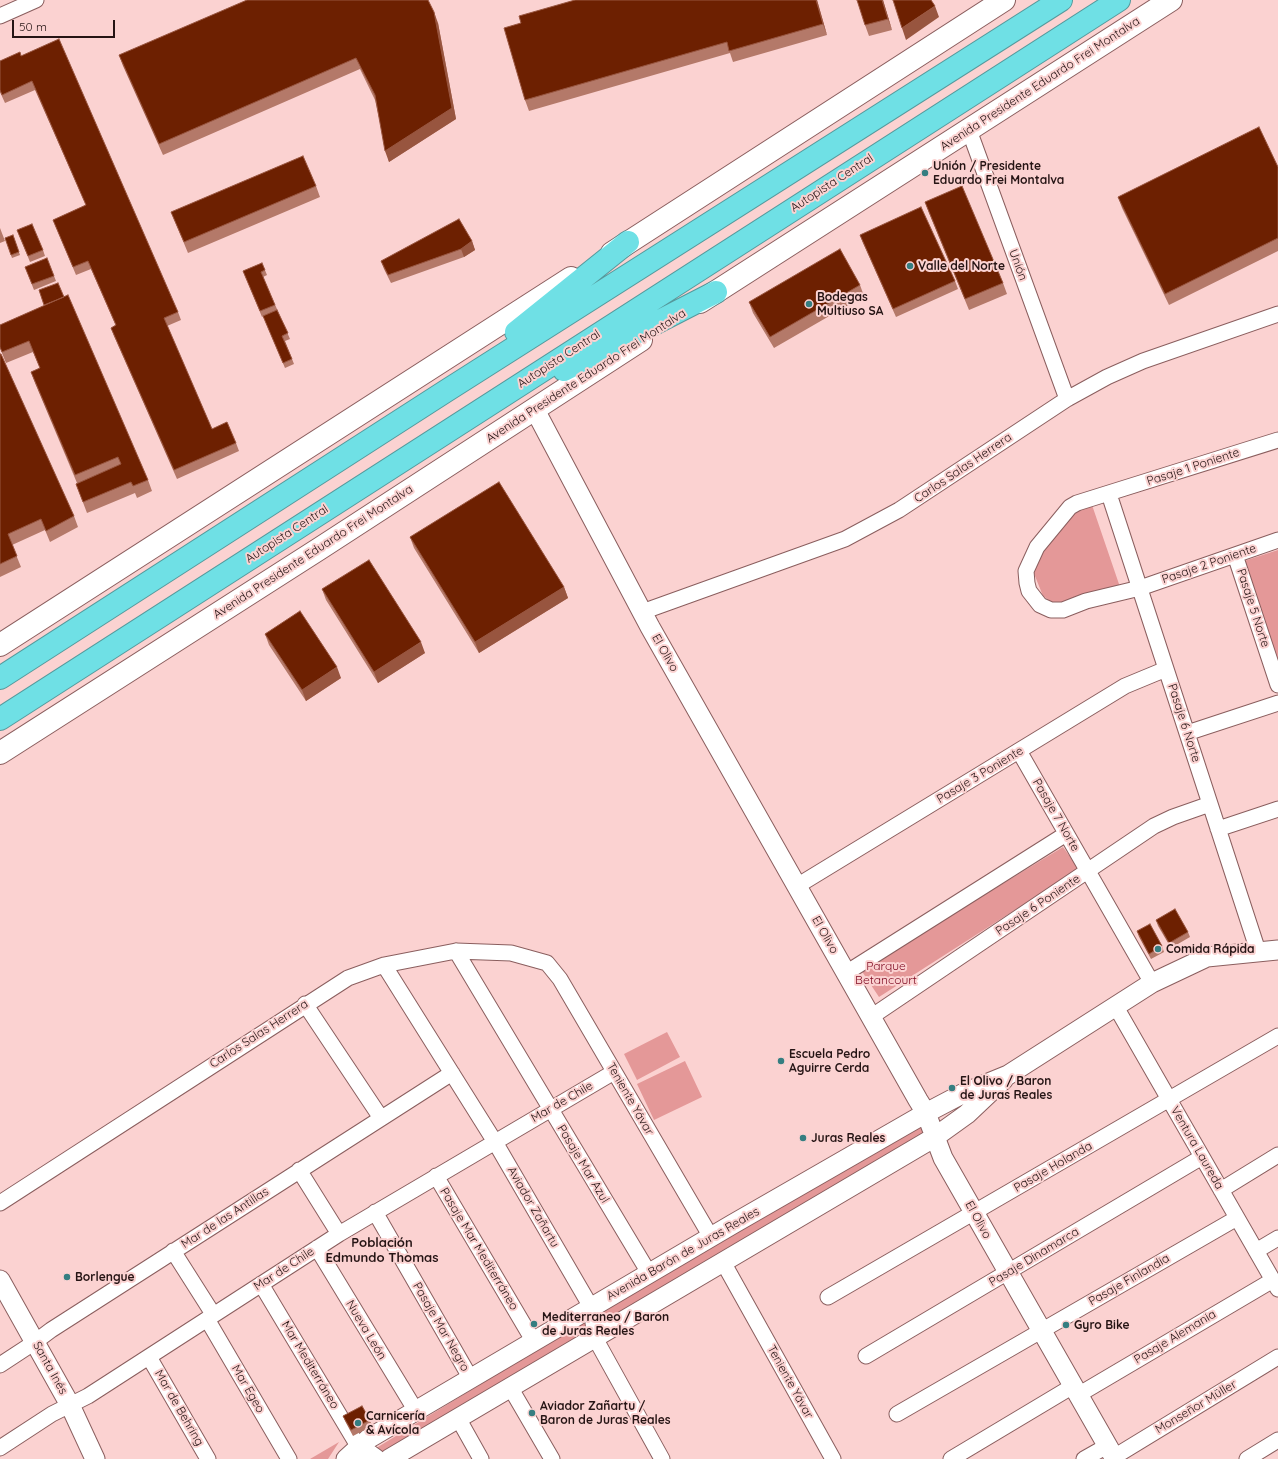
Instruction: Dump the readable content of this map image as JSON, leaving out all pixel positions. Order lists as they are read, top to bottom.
{
  "streets": {
    "highway": ["Autopista Central"],
    "main road": ["Avenida Presidente Eduardo Frei Montalva"],
    "street": [
      "Unión",
      "Pasaje 1 Poniente",
      "Carlos Salas Herrera",
      "Pasaje 2 Poniente",
      "Pasaje 5 Norte",
      "El Olivo",
      "Pasaje 6 Norte",
      "Pasaje 3 Poniente",
      "Pasaje 7 Norte",
      "Pasaje 6 Poniente",
      "Teniente Yávar",
      "Mar de Chile",
      "Ventura Laureda",
      "Pasaje Mar Azul",
      "Pasaje Holanda",
      "Aviador Zañartu",
      "Mar de las Antillas",
      "Pasaje Mar Mediterráneo",
      "Avenida Barón de Juras Reales",
      "Pasaje Dinamarca",
      "Pasaje Finlandia",
      "Pasaje Mar Negro",
      "Nueva León",
      "Pasaje Alemania",
      "Mar Mediterráneo",
      "Santa Inés",
      "Mar Egeo",
      "Monseñor Müller",
      "Mar de Behring"
    ]
  },
  "crossings": [
    ["Avenida Presidente Eduardo Frei Montalva", "Unión"],
    ["Avenida Presidente Eduardo Frei Montalva", "El Olivo"],
    ["Unión", "Carlos Salas Herrera"],
    ["Pasaje 1 Poniente", "Pasaje 2 Poniente"],
    ["Pasaje 1 Poniente", "Pasaje 6 Norte"],
    ["Carlos Salas Herrera", "El Olivo"],
    ["Carlos Salas Herrera", "Teniente Yávar"],
    ["Carlos Salas Herrera", "Pasaje Mar Azul"],
    ["Carlos Salas Herrera", "Aviador Zañartu"],
    ["Pasaje 2 Poniente", "Pasaje 5 Norte"],
    ["Pasaje 2 Poniente", "Pasaje 6 Norte"],
    ["El Olivo", "Pasaje 3 Poniente"],
    ["El Olivo", "Pasaje 6 Poniente"],
    ["El Olivo", "Pasaje Holanda"],
    ["El Olivo", "Avenida Barón de Juras Reales"],
    ["El Olivo", "Pasaje Dinamarca"],
    ["El Olivo", "Pasaje Finlandia"],
    ["El Olivo", "Pasaje Alemania"],
    ["El Olivo", "Monseñor Müller"],
    ["Pasaje 6 Norte", "Pasaje 3 Poniente"],
    ["Pasaje 6 Norte", "Pasaje 6 Poniente"],
    ["Pasaje 6 Norte", "Avenida Barón de Juras Reales"],
    ["Pasaje 3 Poniente", "Pasaje 7 Norte"],
    ["Pasaje 7 Norte", "Pasaje 6 Poniente"],
    ["Pasaje 7 Norte", "Avenida Barón de Juras Reales"],
    ["Teniente Yávar", "Mar de Chile"],
    ["Teniente Yávar", "Avenida Barón de Juras Reales"],
    ["Mar de Chile", "Pasaje Mar Azul"],
    ["Mar de Chile", "Aviador Zañartu"],
    ["Mar de Chile", "Pasaje Mar Mediterráneo"],
    ["Mar de Chile", "Pasaje Mar Negro"],
    ["Mar de Chile", "Nueva León"],
    ["Mar de Chile", "Mar Mediterráneo"],
    ["Mar de Chile", "Santa Inés"],
    ["Mar de Chile", "Mar Egeo"],
    ["Mar de Chile", "Mar de Behring"],
    ["Ventura Laureda", "Pasaje Holanda"],
    ["Ventura Laureda", "Avenida Barón de Juras Reales"],
    ["Ventura Laureda", "Pasaje Dinamarca"],
    ["Ventura Laureda", "Pasaje Finlandia"],
    ["Ventura Laureda", "Pasaje Alemania"],
    ["Pasaje Mar Azul", "Avenida Barón de Juras Reales"],
    ["Aviador Zañartu", "Mar de las Antillas"],
    ["Aviador Zañartu", "Avenida Barón de Juras Reales"],
    ["Mar de las Antillas", "Santa Inés"],
    ["Mar de las Antillas", "Mar Egeo"],
    ["Pasaje Mar Mediterráneo", "Avenida Barón de Juras Reales"],
    ["Avenida Barón de Juras Reales", "Pasaje Mar Negro"],
    ["Avenida Barón de Juras Reales", "Nueva León"],
    ["Avenida Barón de Juras Reales", "Mar Mediterráneo"]
  ],
  "districts": ["Población Edmundo Thomas"],
  "parks": ["Parque Betancourt"],
  "places": [
    "Unión / Presidente Eduardo Frei Montalva",
    "Valle del Norte",
    "Bodegas Multiuso SA",
    "Comida Rápida",
    "Escuela Pedro Aguirre Cerda",
    "El Olivo / Baron de Juras Reales",
    "Juras Reales",
    "Borlengue",
    "Mediterraneo / Baron de Juras Reales",
    "Gyro Bike",
    "Aviador Zañartu / Baron de Juras Reales",
    "Carnicería & Avícola"
  ],
  "scale_bar": "50 m"
}
